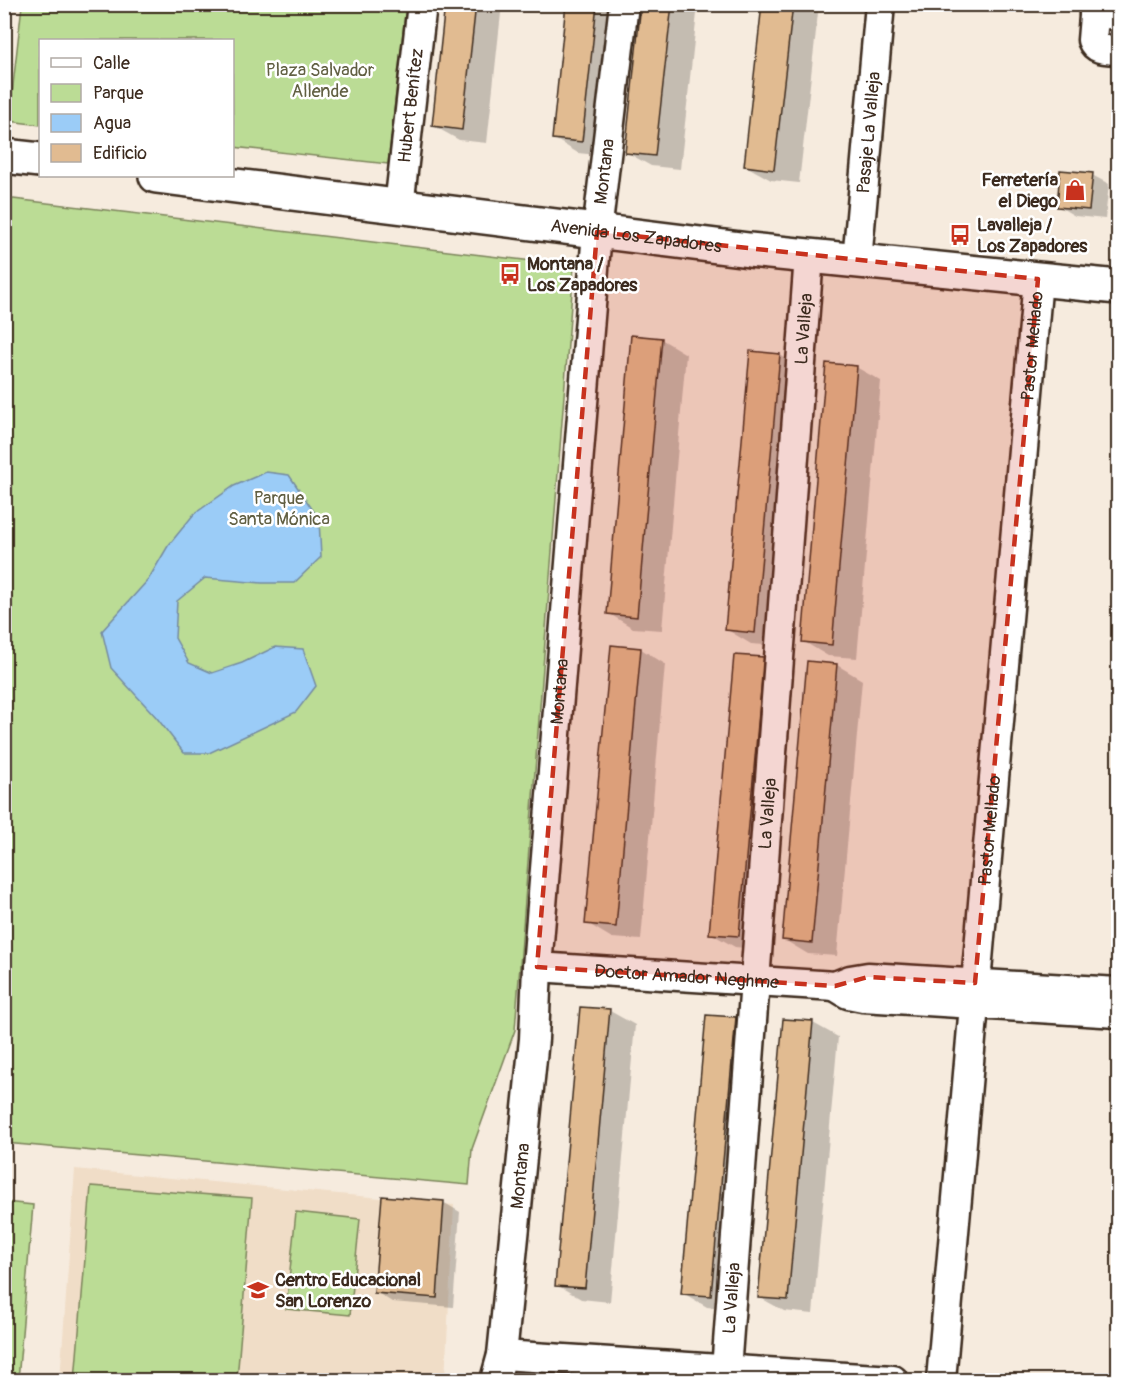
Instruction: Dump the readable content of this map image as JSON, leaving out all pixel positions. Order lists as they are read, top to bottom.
{
  "streets": {
    "main road": ["Avenida Los Zapadores"],
    "street": [
      "Hubert Benítez",
      "Pasaje La Valleja",
      "Montana",
      "La Valleja",
      "Pastor Mellado",
      "Doctor Amador Neghme"
    ]
  },
  "crossings": [
    ["Hubert Benítez", "Avenida Los Zapadores"],
    ["Pasaje La Valleja", "Avenida Los Zapadores"],
    ["Montana", "Avenida Los Zapadores"],
    ["Montana", "Doctor Amador Neghme"],
    ["Avenida Los Zapadores", "La Valleja"],
    ["Avenida Los Zapadores", "Pastor Mellado"],
    ["La Valleja", "Doctor Amador Neghme"],
    ["Pastor Mellado", "Doctor Amador Neghme"]
  ],
  "parks": ["Plaza Salvador Allende", "Parque Santa Mónica"],
  "places": {
    "shop": ["Ferretería el Diego"],
    "bus stop": ["Lavalleja / Los Zapadores", "Montana / Los Zapadores"],
    "school or university": ["Centro Educacional San Lorenzo"]
  },
  "legend": [
    "Calle",
    "Parque",
    "Agua",
    "Edificio"
  ]
}
